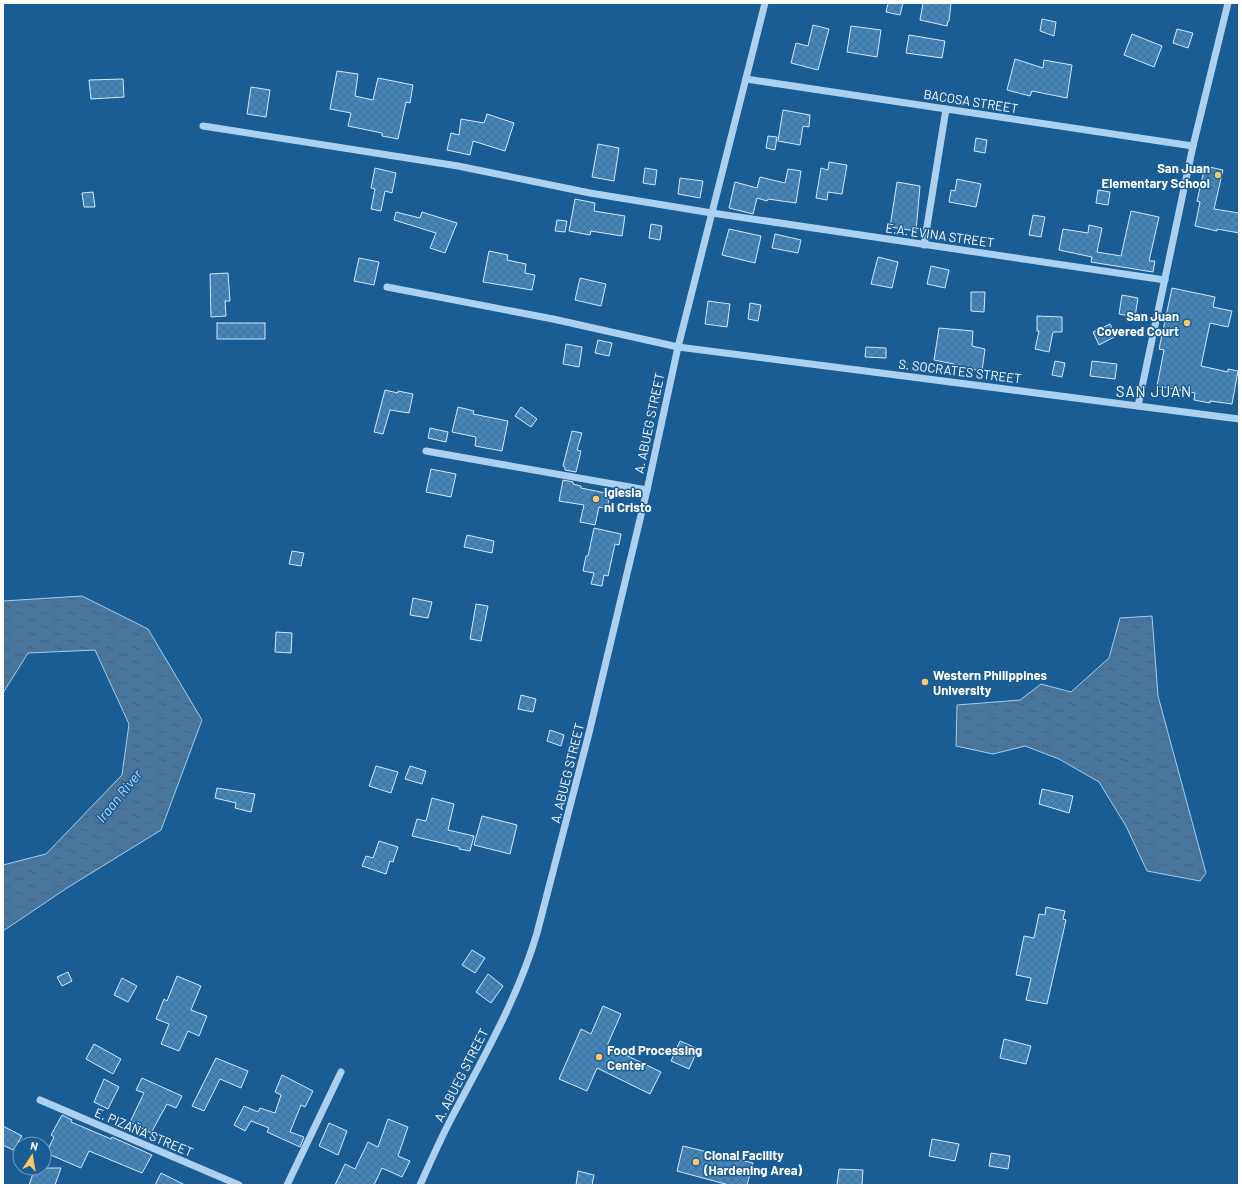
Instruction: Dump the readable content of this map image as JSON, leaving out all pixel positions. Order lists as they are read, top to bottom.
{
  "streets": {
    "street": [
      "BACOSA STREET",
      "E.A. EVINA STREET",
      "S. SOCRATES STREET",
      "A. ABUEG STREET",
      "E. PIZAÑA STREET"
    ]
  },
  "crossings": [
    ["BACOSA STREET", "A. ABUEG STREET"],
    ["E.A. EVINA STREET", "A. ABUEG STREET"],
    ["S. SOCRATES STREET", "A. ABUEG STREET"]
  ],
  "districts": ["SAN JUAN"],
  "water": ["Iraan River"],
  "places": [
    "San Juan Elementary School",
    "San Juan Covered Court",
    "Iglesia ni Cristo",
    "Western Philippines University",
    "Food Processing Center",
    "Clonal Facility (Hardening Area)"
  ],
  "north": "top"
}
